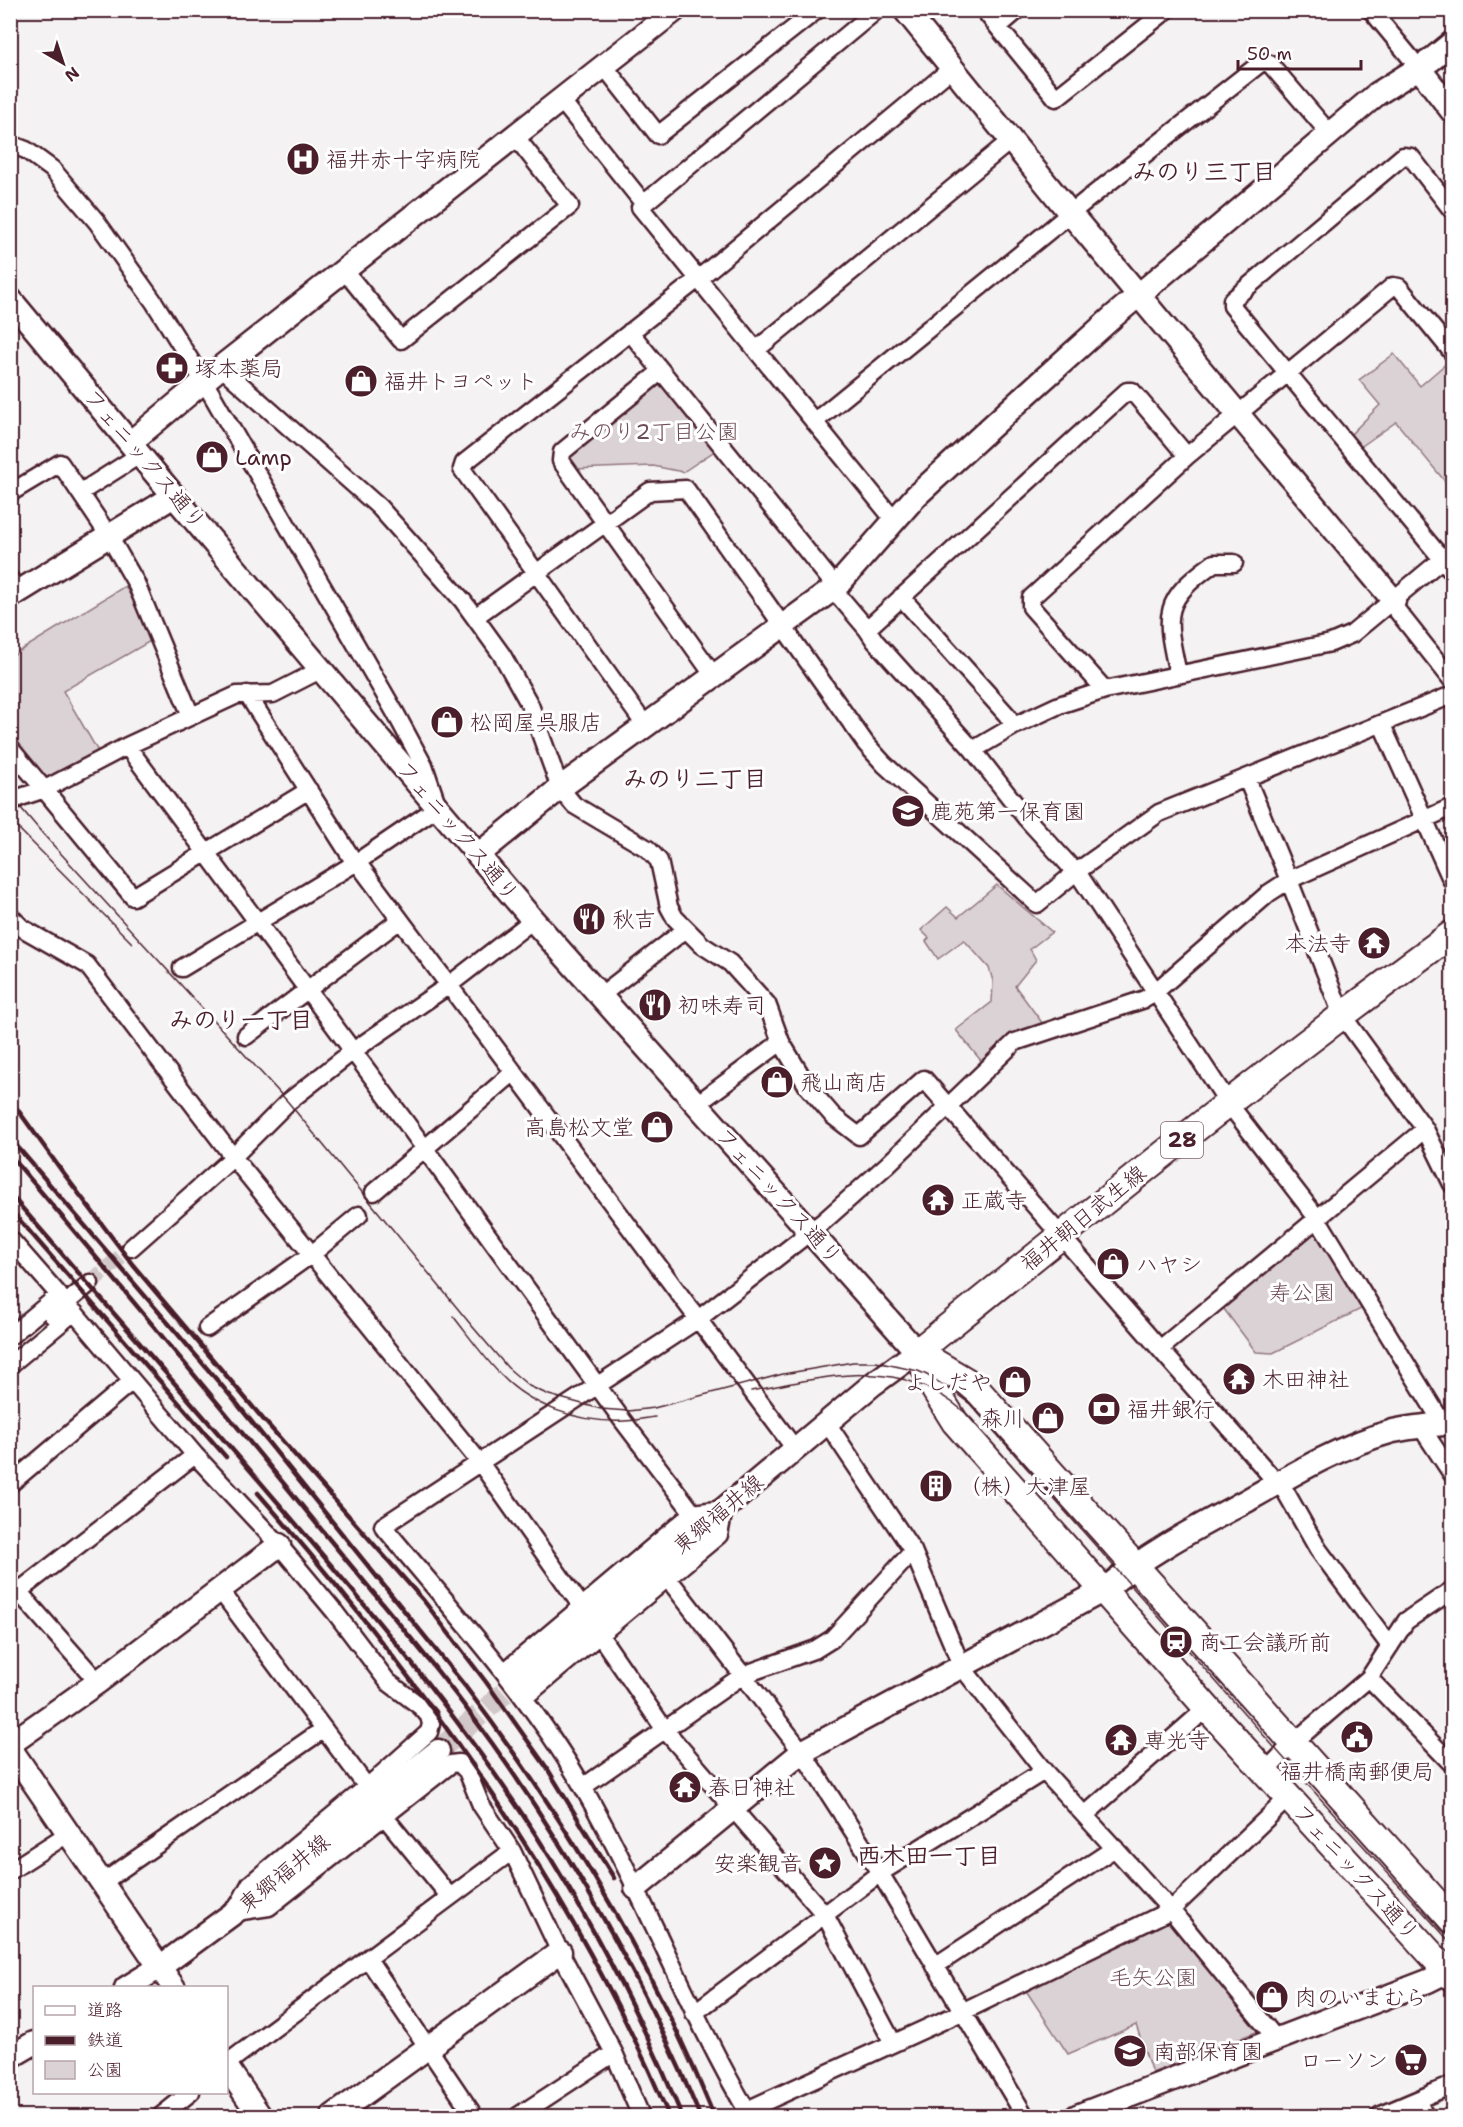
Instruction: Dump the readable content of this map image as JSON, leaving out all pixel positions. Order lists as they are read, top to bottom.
{
  "streets": {
    "main road": ["フェニックス通り", "28", "福井朝日武生線"],
    "street": ["東郷福井線"]
  },
  "crossings": [
    ["フェニックス通り", "福井朝日武生線"],
    ["フェニックス通り", "東郷福井線"],
    ["福井朝日武生線", "東郷福井線"]
  ],
  "districts": [
    "みのり三丁目",
    "みのり二丁目",
    "みのり一丁目",
    "西木田一丁目"
  ],
  "parks": ["みのり2丁目公園", "寿公園", "毛矢公園"],
  "places": {
    "hospital": ["福井赤十字病院"],
    "pharmacy": ["塚本薬局"],
    "shop": [
      "福井トヨペット",
      "Lamp",
      "松岡屋呉服店",
      "飛山商店",
      "高島松文堂",
      "ハヤシ",
      "よしだや",
      "森川",
      "肉のいまむら"
    ],
    "school or university": ["鹿苑第一保育園", "南部保育園"],
    "restaurant": ["秋吉", "初味寿司"],
    "temple": [
      "本法寺",
      "正蔵寺",
      "木田神社",
      "専光寺",
      "春日神社"
    ],
    "bank": ["福井銀行"],
    "building": ["（株）大津屋"],
    "station": ["商工会議所前"],
    "public building": ["福井橋南郵便局"],
    "place": ["安楽観音"],
    "supermarket": ["ローソン"]
  },
  "legend": ["道路", "鉄道", "公園"],
  "scale_bar": "50 m",
  "north": "bottom right"
}
